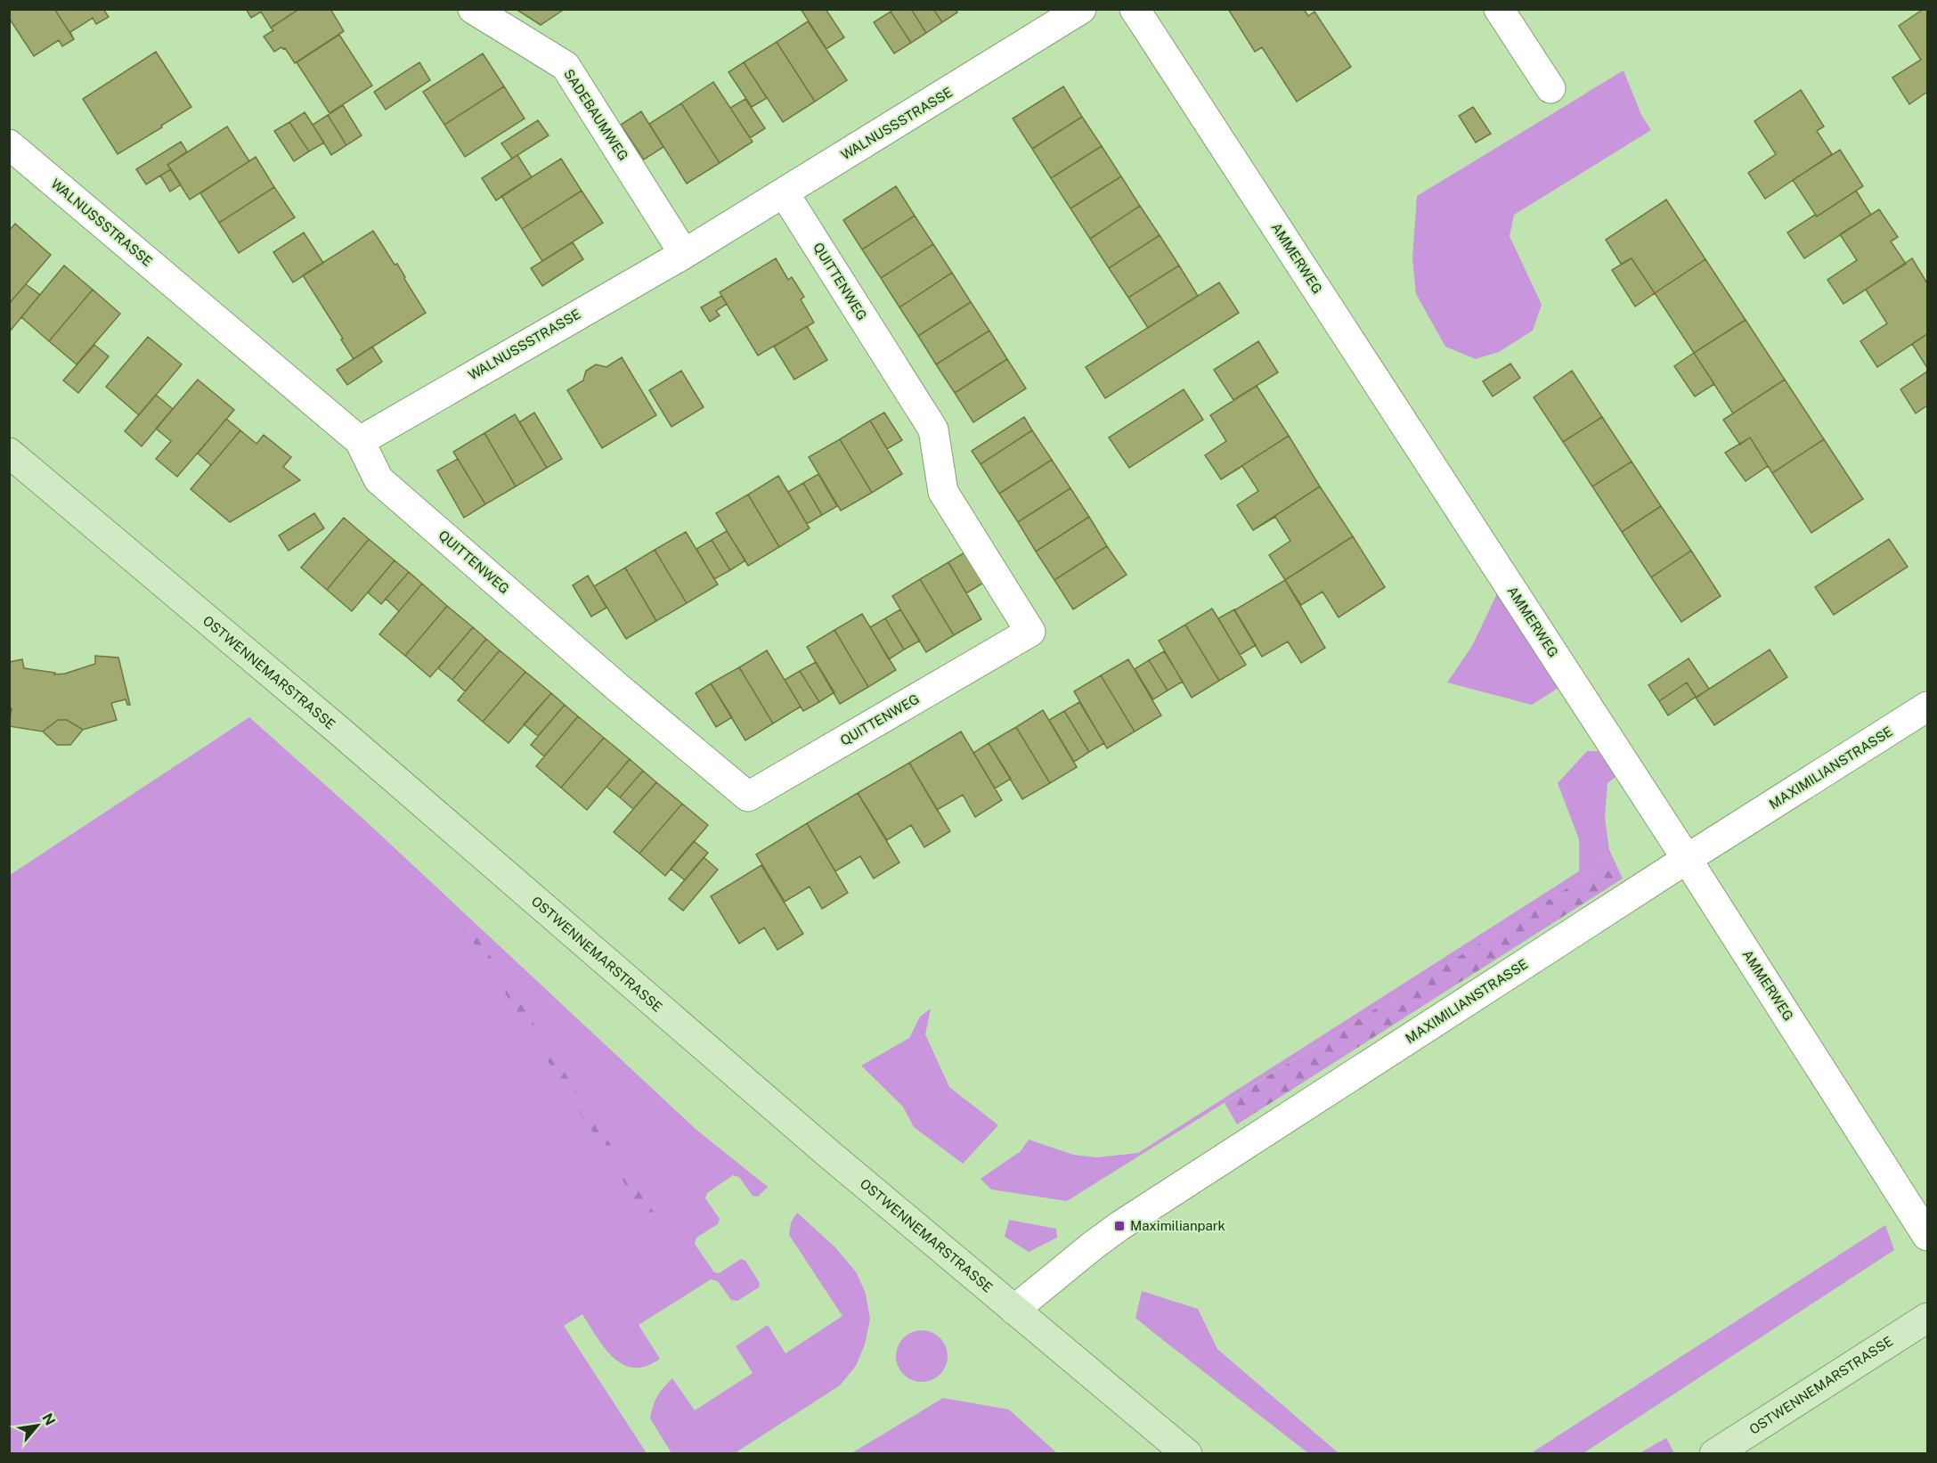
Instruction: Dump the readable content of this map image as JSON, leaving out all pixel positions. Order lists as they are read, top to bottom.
{
  "streets": {
    "street": [
      "SADEBAUMWEG",
      "WALNUSSSTRASSE",
      "AMMERWEG",
      "QUITTENWEG",
      "OSTWENNEMARSTRASSE",
      "MAXIMILIANSTRASSE"
    ]
  },
  "crossings": [
    ["SADEBAUMWEG", "WALNUSSSTRASSE"],
    ["WALNUSSSTRASSE", "QUITTENWEG"],
    ["AMMERWEG", "MAXIMILIANSTRASSE"],
    ["OSTWENNEMARSTRASSE", "MAXIMILIANSTRASSE"]
  ],
  "places": {
    "transit": ["Maximilianpark"]
  },
  "north": "top right"
}
